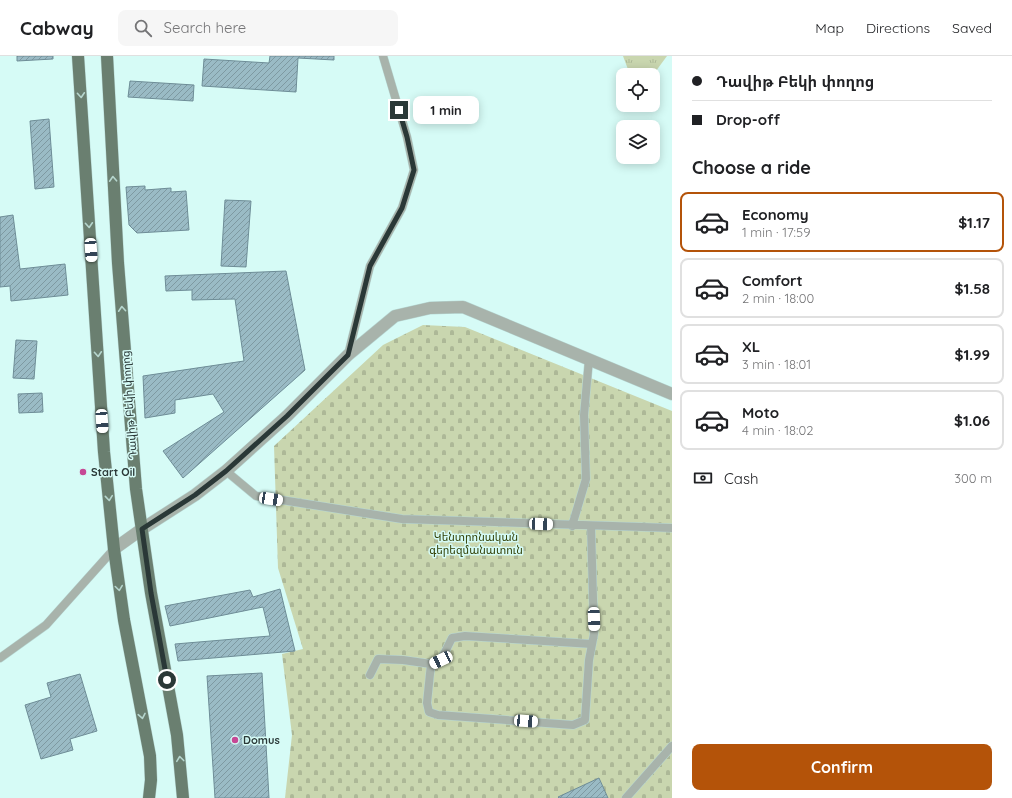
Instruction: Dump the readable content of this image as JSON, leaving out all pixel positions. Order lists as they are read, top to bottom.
{
  "streets": {
    "main road": ["Դավիթ Բեկի փողոց"]
  },
  "parks": ["Կենտրոնական գերեզմանատուն"],
  "places": ["Start Oil", "Domus"],
  "page": {
    "header": "Cabway",
    "search": "Search here",
    "nav": ["Map", "Directions", "Saved"],
    "banner": ["Դավիթ Բեկի փողոց", "Drop-off"],
    "bubble": "1 min",
    "heading": "Choose a ride",
    "list": [
      {
        "name": "Economy",
        "note": "1 min · 17:59",
        "value": "$1.17"
      },
      {
        "name": "Comfort",
        "note": "2 min · 18:00",
        "value": "$1.58"
      },
      {
        "name": "XL",
        "note": "3 min · 18:01",
        "value": "$1.99"
      },
      {
        "name": "Moto",
        "note": "4 min · 18:02",
        "value": "$1.06"
      }
    ],
    "pay": ["Cash", "300 m"],
    "buttons": "Confirm"
  }
}
